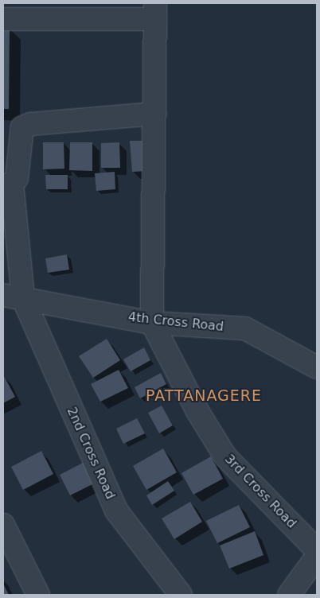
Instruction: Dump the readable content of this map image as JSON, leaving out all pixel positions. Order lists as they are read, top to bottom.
{
  "streets": {
    "street": ["4th Cross Road", "2nd Cross Road", "3rd Cross Road"]
  },
  "crossings": [
    ["4th Cross Road", "2nd Cross Road"],
    ["4th Cross Road", "3rd Cross Road"]
  ],
  "districts": ["PATTANAGERE"]
}
